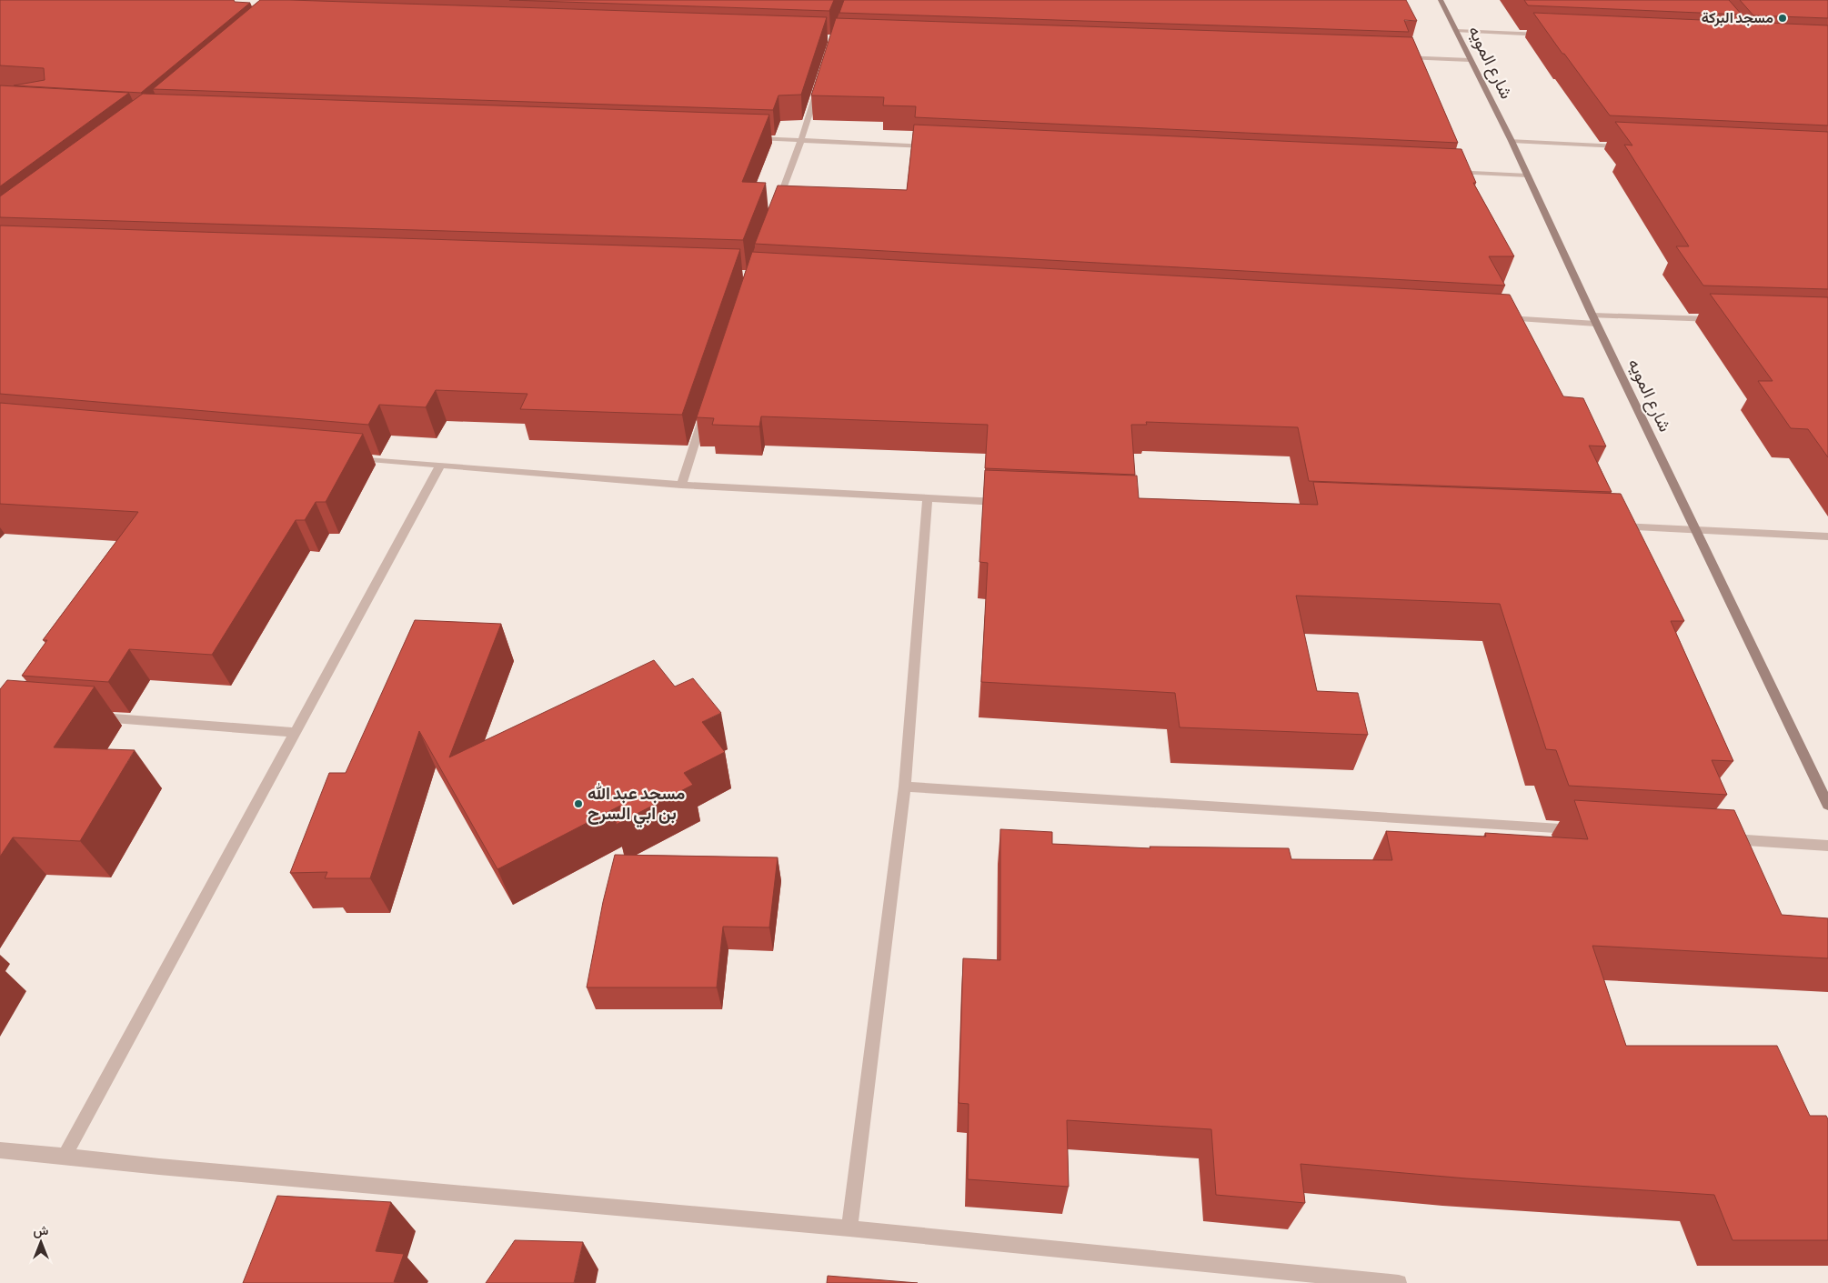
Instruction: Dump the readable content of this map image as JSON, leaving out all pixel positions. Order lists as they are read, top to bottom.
{
  "streets": {
    "street": ["شارع المويه"]
  },
  "places": ["مسجد البركة", "مسجد عبد الله بن ابي السرح"],
  "north": "top"
}
